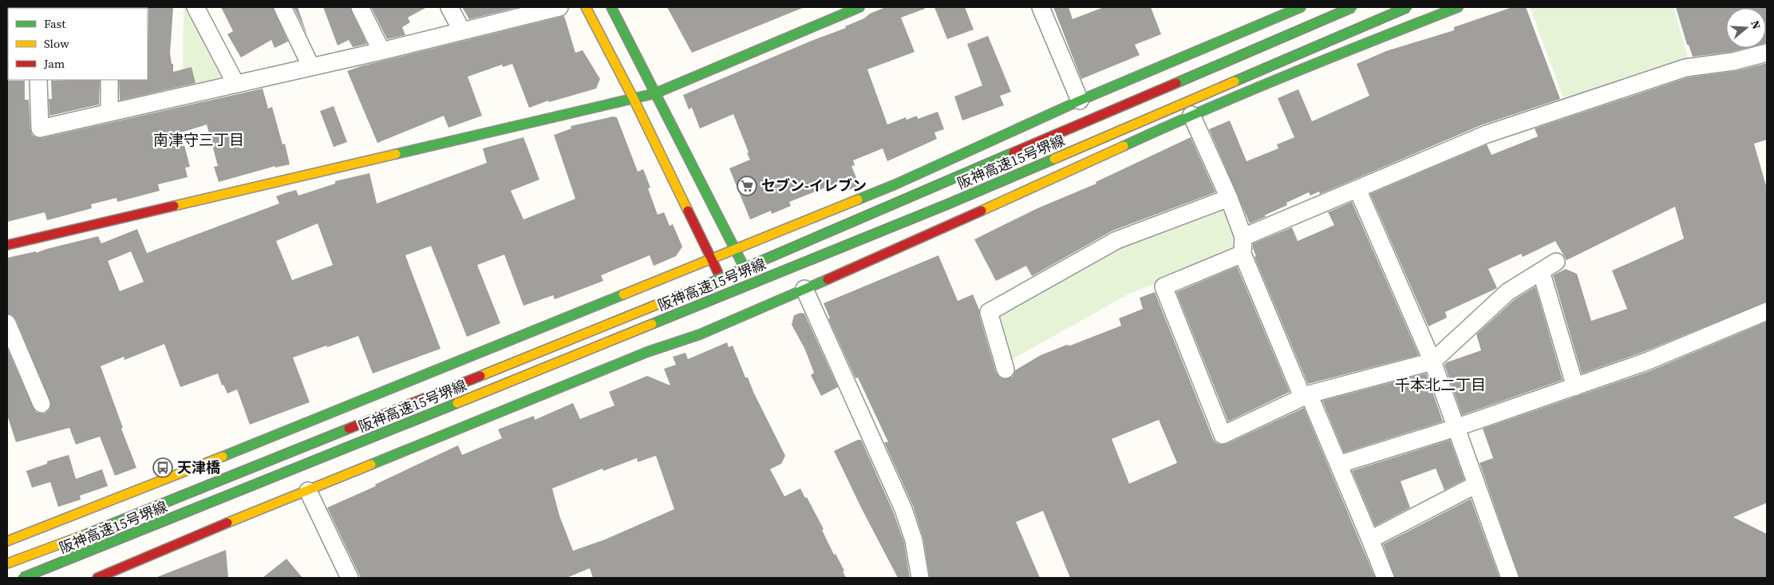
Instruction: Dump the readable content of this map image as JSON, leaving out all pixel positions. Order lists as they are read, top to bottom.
{
  "streets": {
    "main road": ["阪神高速15号堺線"]
  },
  "districts": ["南津守三丁目", "千本北二丁目"],
  "places": {
    "supermarket": ["セブン-イレブン"],
    "bus stop": ["天津橋"]
  },
  "legend": ["Fast", "Slow", "Jam"],
  "north": "right"
}
